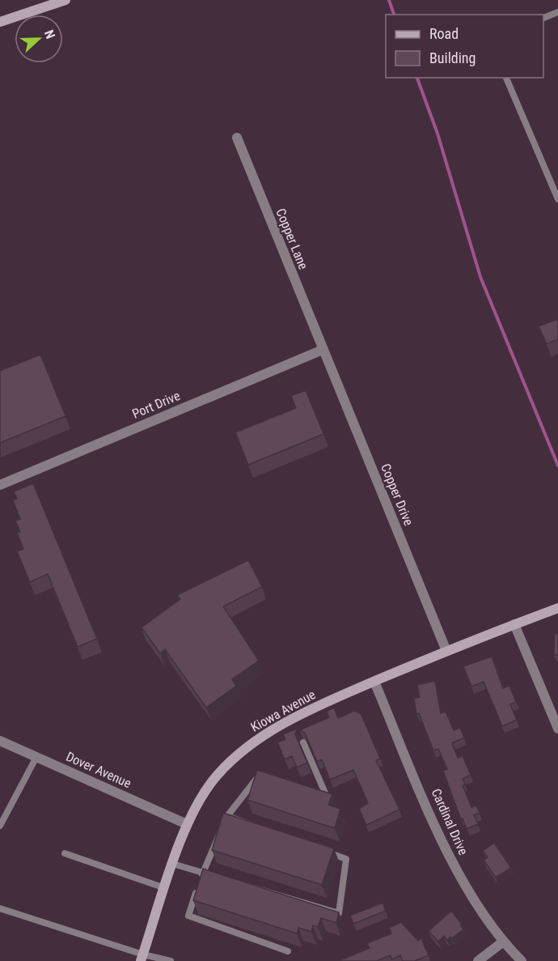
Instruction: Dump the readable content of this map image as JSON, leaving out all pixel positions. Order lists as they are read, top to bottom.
{
  "streets": {
    "street": [
      "Copper Lane",
      "Port Drive",
      "Copper Drive",
      "Kiowa Avenue",
      "Dover Avenue",
      "Cardinal Drive"
    ]
  },
  "crossings": [
    ["Copper Lane", "Port Drive"],
    ["Copper Lane", "Copper Drive"],
    ["Port Drive", "Copper Drive"],
    ["Copper Drive", "Kiowa Avenue"],
    ["Kiowa Avenue", "Dover Avenue"],
    ["Kiowa Avenue", "Cardinal Drive"]
  ],
  "legend": ["Road", "Building"],
  "north": "right"
}
